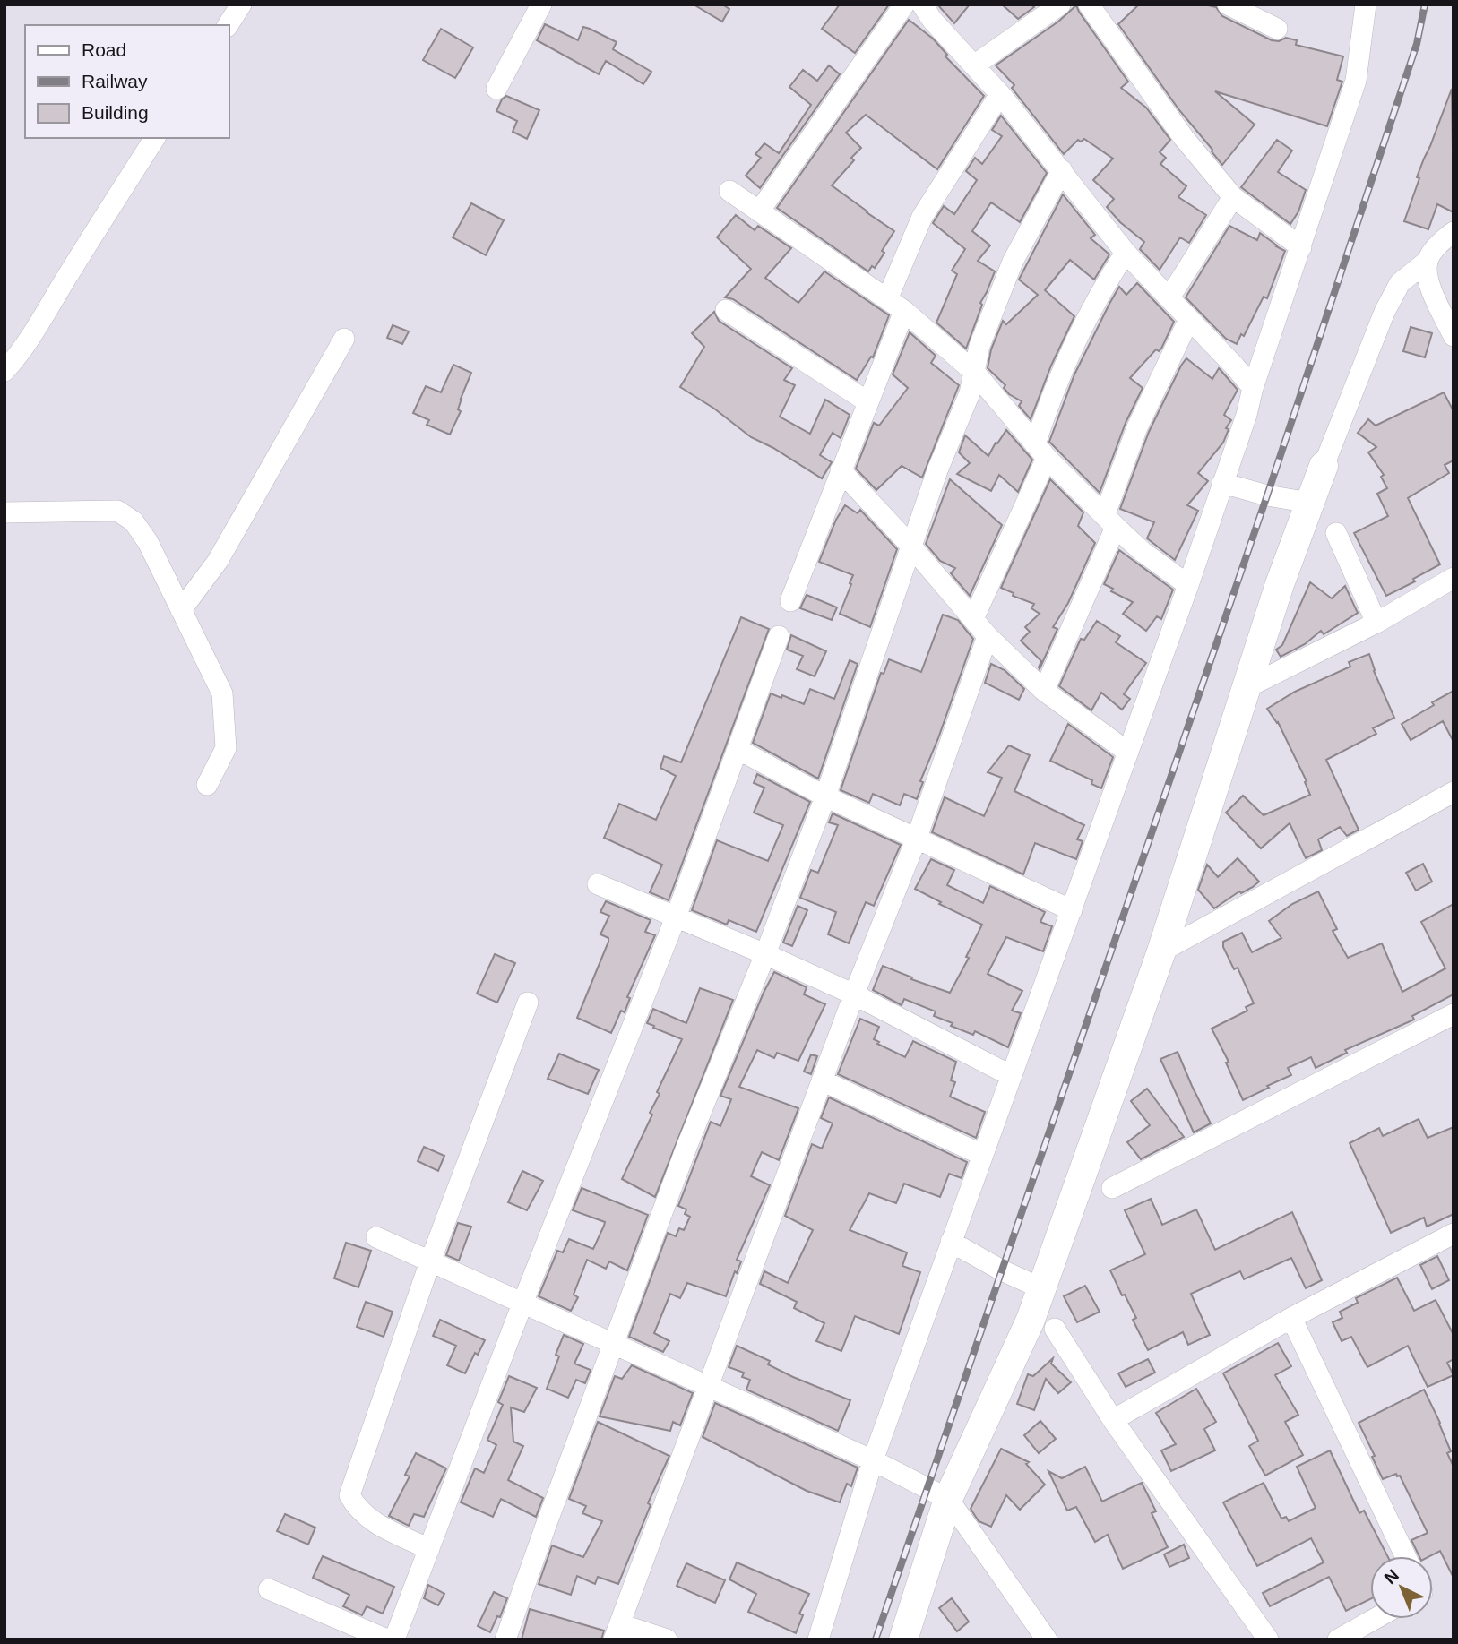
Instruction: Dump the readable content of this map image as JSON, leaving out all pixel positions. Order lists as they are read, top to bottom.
{
  "legend": ["Road", "Railway", "Building"],
  "north": "top left"
}
